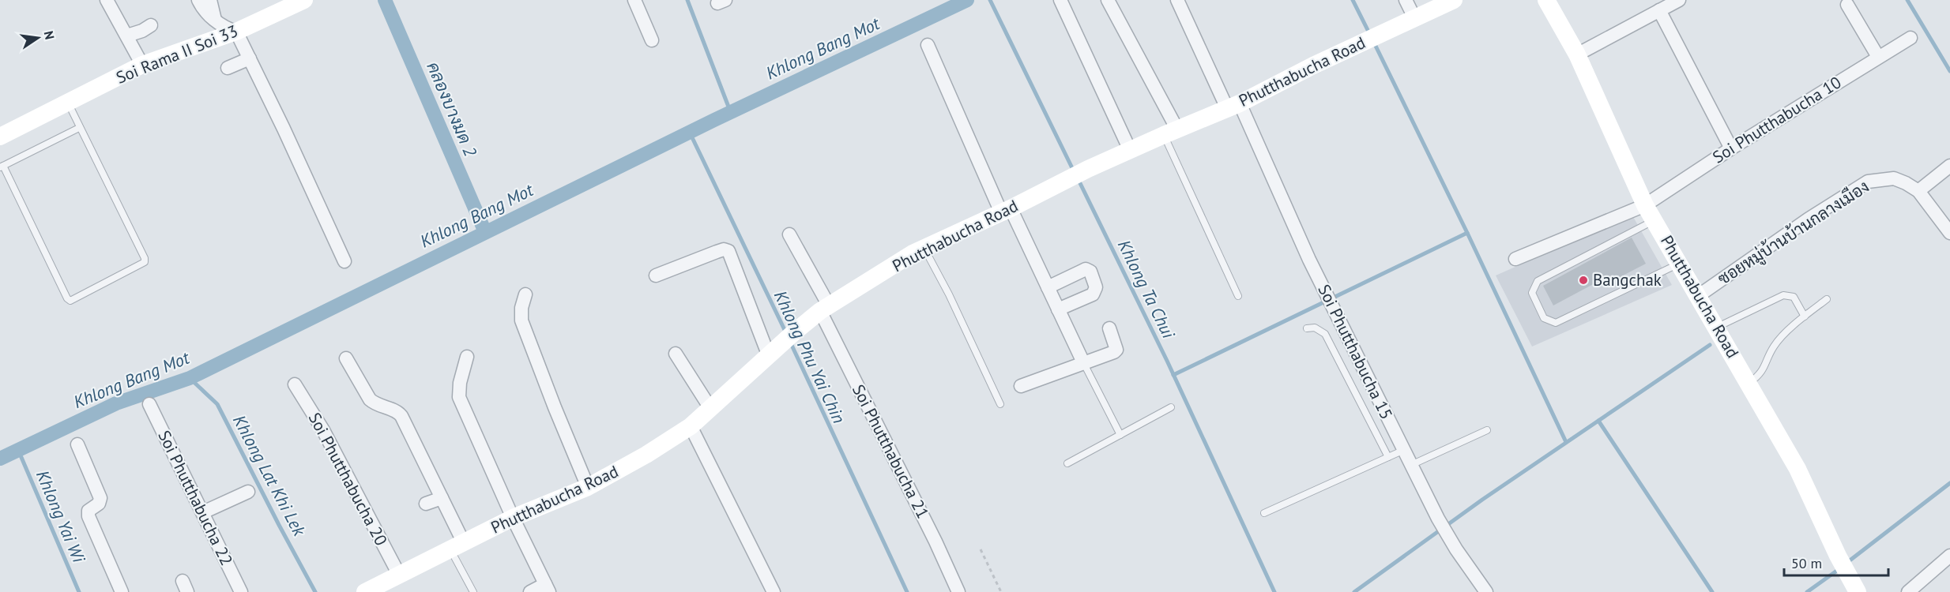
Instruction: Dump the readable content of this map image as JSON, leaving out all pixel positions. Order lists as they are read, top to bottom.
{
  "streets": {
    "main road": ["Soi Rama II Soi 33", "Phutthabucha Road"],
    "street": [
      "Soi Phutthabucha 10",
      "ซอยหมู่บ้านบ้านกลางเมือง",
      "Soi Phutthabucha 15",
      "Soi Phutthabucha 21",
      "Soi Phutthabucha 20",
      "Soi Phutthabucha 22"
    ]
  },
  "crossings": [
    ["Phutthabucha Road", "Soi Phutthabucha 10"],
    ["Phutthabucha Road", "ซอยหมู่บ้านบ้านกลางเมือง"],
    ["Phutthabucha Road", "Soi Phutthabucha 15"],
    ["Phutthabucha Road", "Soi Phutthabucha 21"],
    ["Phutthabucha Road", "Soi Phutthabucha 20"]
  ],
  "water": [
    "Khlong Bang Mot",
    "คลองบางมด 2",
    "Khlong Ta Chui",
    "Khlong Phu Yai Chin",
    "Khlong Lat Khi Lek",
    "Khlong Yai Wi"
  ],
  "places": ["Bangchak"],
  "scale_bar": "50 m",
  "north": "right"
}
